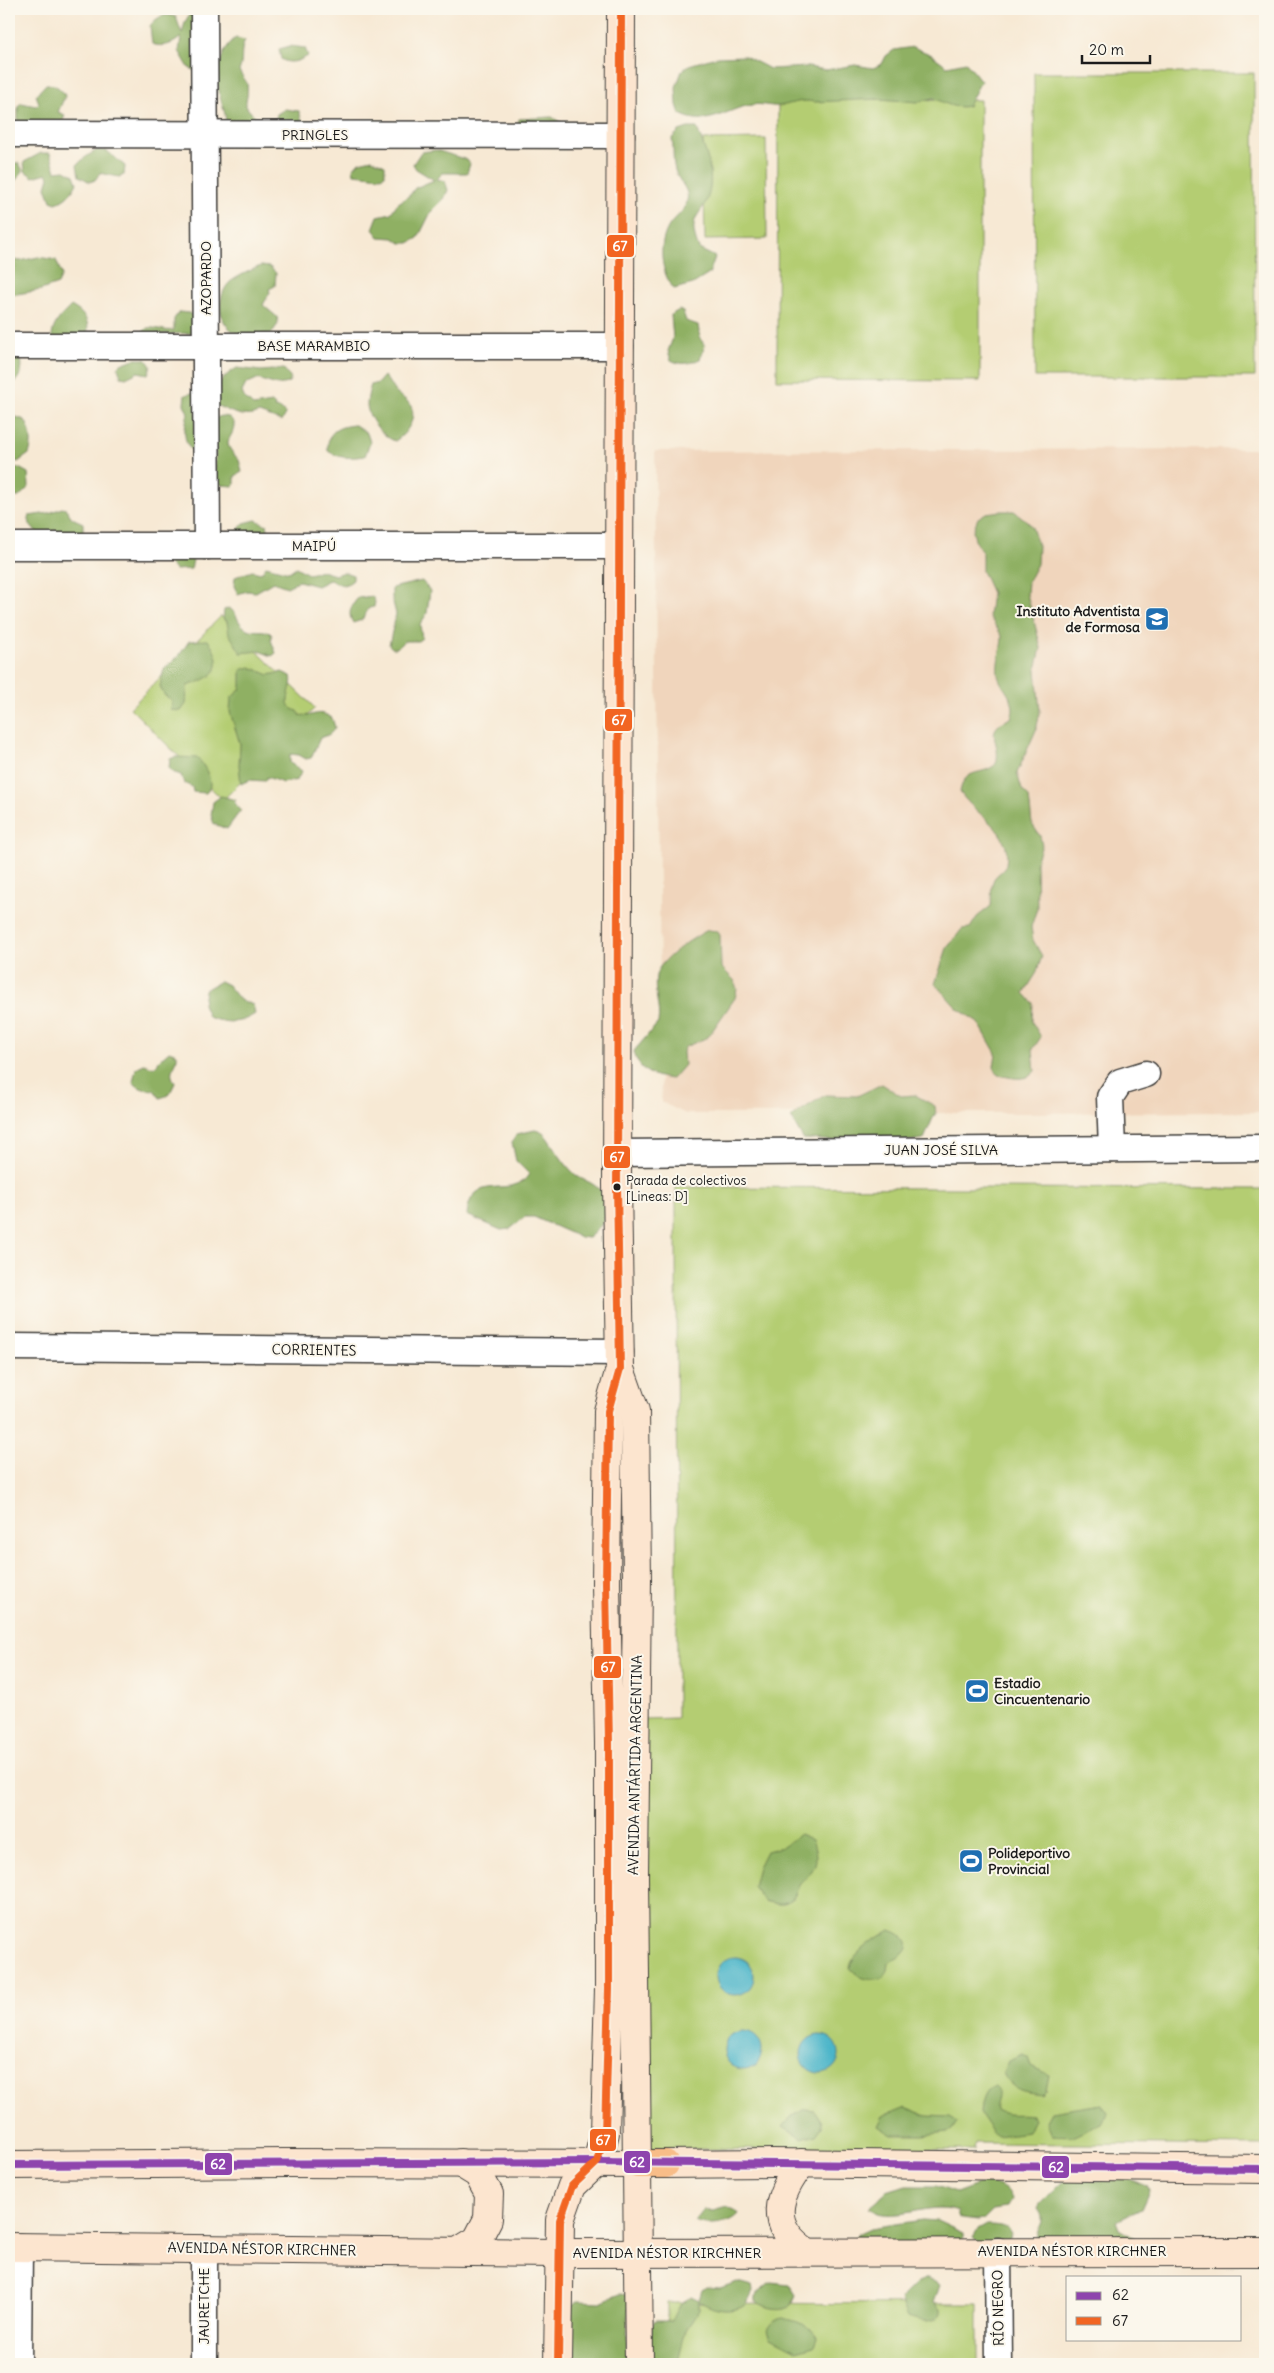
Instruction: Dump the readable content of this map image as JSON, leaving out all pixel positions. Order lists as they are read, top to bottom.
{
  "streets": {
    "main road": ["AVENIDA ANTÁRTIDA ARGENTINA", "AVENIDA NÉSTOR KIRCHNER"],
    "street": [
      "PRINGLES",
      "AZOPARDO",
      "BASE MARAMBIO",
      "MAIPÚ",
      "JUAN JOSÉ SILVA",
      "CORRIENTES",
      "JAURETCHE",
      "RÍO NEGRO"
    ]
  },
  "crossings": [
    ["PRINGLES", "AZOPARDO"],
    ["PRINGLES", "AVENIDA ANTÁRTIDA ARGENTINA"],
    ["AZOPARDO", "BASE MARAMBIO"],
    ["AZOPARDO", "MAIPÚ"],
    ["BASE MARAMBIO", "AVENIDA ANTÁRTIDA ARGENTINA"],
    ["MAIPÚ", "AVENIDA ANTÁRTIDA ARGENTINA"],
    ["JUAN JOSÉ SILVA", "AVENIDA ANTÁRTIDA ARGENTINA"],
    ["CORRIENTES", "AVENIDA ANTÁRTIDA ARGENTINA"],
    ["AVENIDA ANTÁRTIDA ARGENTINA", "AVENIDA NÉSTOR KIRCHNER"],
    ["AVENIDA NÉSTOR KIRCHNER", "JAURETCHE"],
    ["AVENIDA NÉSTOR KIRCHNER", "RÍO NEGRO"]
  ],
  "places": {
    "school or university": ["Instituto Adventista de Formosa"],
    "other": ["Parada de colectivos [Lineas: D]"],
    "sports": ["Estadio Cincuentenario", "Polideportivo Provincial"]
  },
  "lines": ["transit line 67", "transit line 62"],
  "legend": ["62", "67"],
  "scale_bar": "20 m"
}
